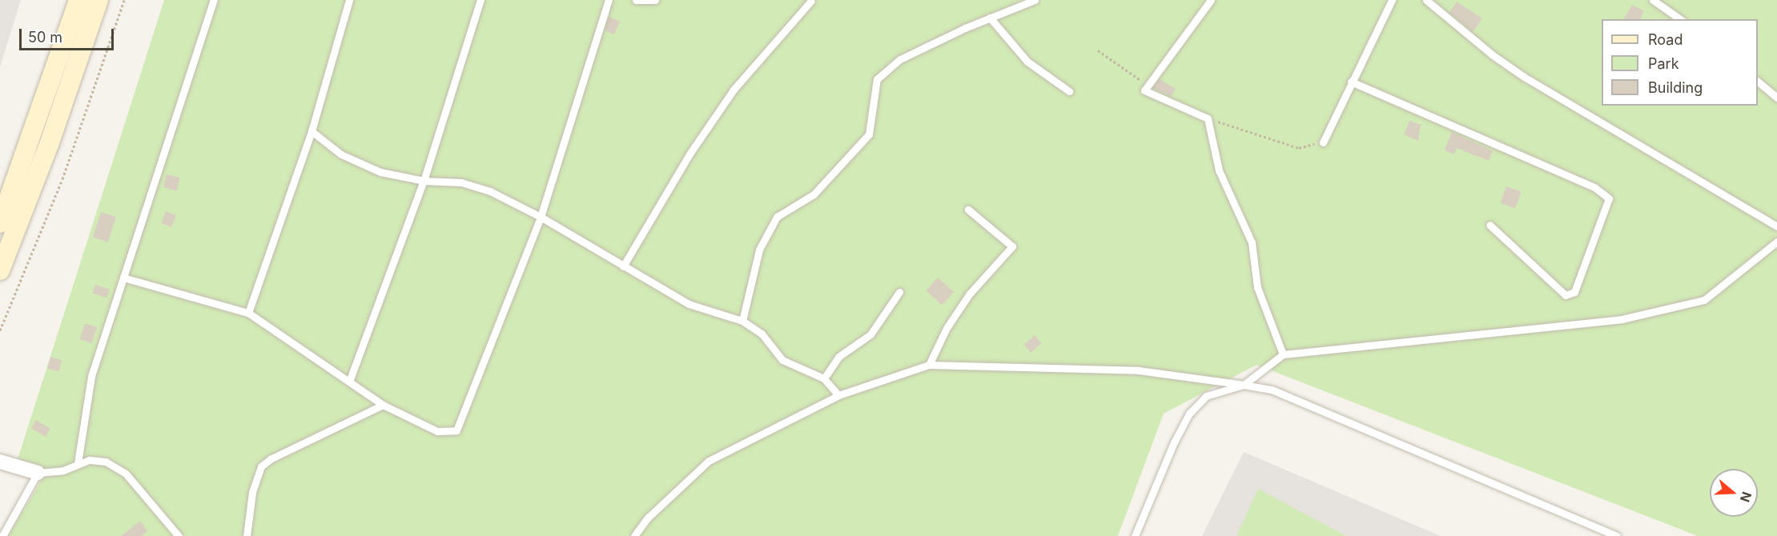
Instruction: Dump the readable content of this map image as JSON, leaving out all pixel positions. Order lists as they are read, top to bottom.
{
  "legend": ["Road", "Park", "Building"],
  "scale_bar": "50 m",
  "north": "right"
}
